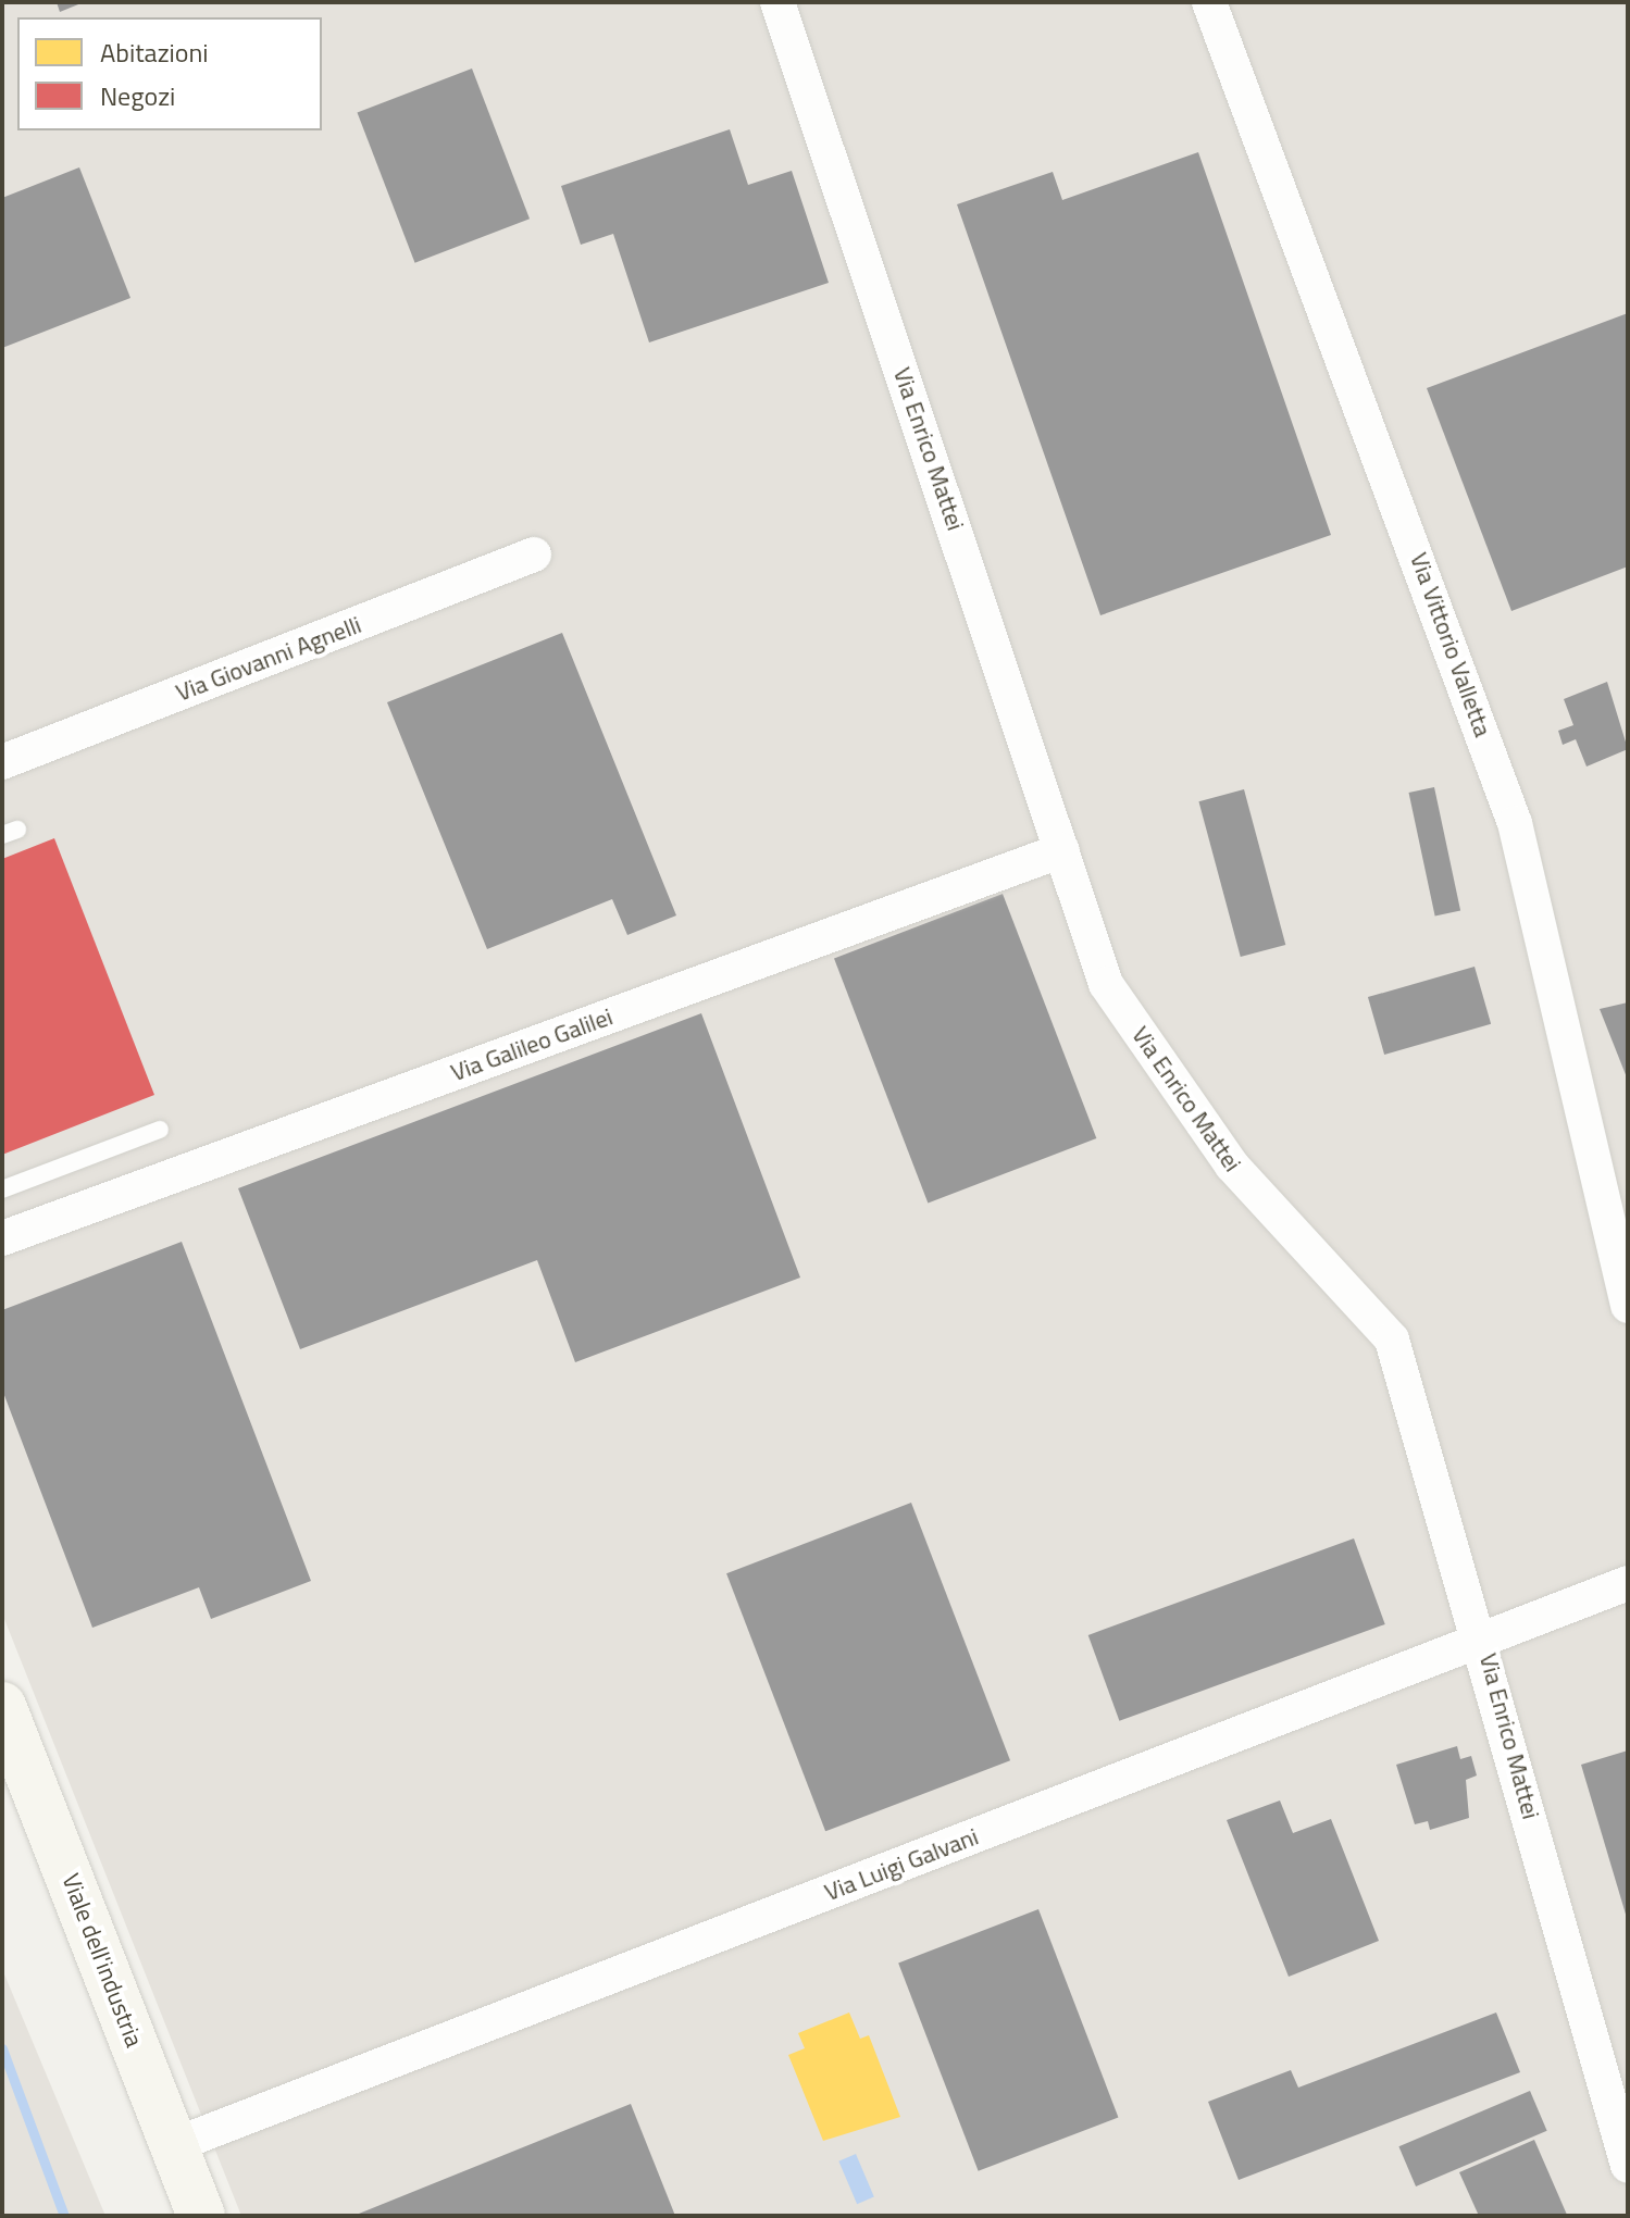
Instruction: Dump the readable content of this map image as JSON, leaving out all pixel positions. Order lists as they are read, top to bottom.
{
  "streets": {
    "main road": ["Viale dell'industria"],
    "street": [
      "Via Enrico Mattei",
      "Via Vittorio Valletta",
      "Via Giovanni Agnelli",
      "Via Galileo Galilei",
      "Via Luigi Galvani"
    ]
  },
  "crossings": [
    ["Via Enrico Mattei", "Via Galileo Galilei"],
    ["Via Enrico Mattei", "Via Luigi Galvani"],
    ["Via Luigi Galvani", "Viale dell'industria"]
  ],
  "legend": ["Abitazioni", "Negozi"]
}
